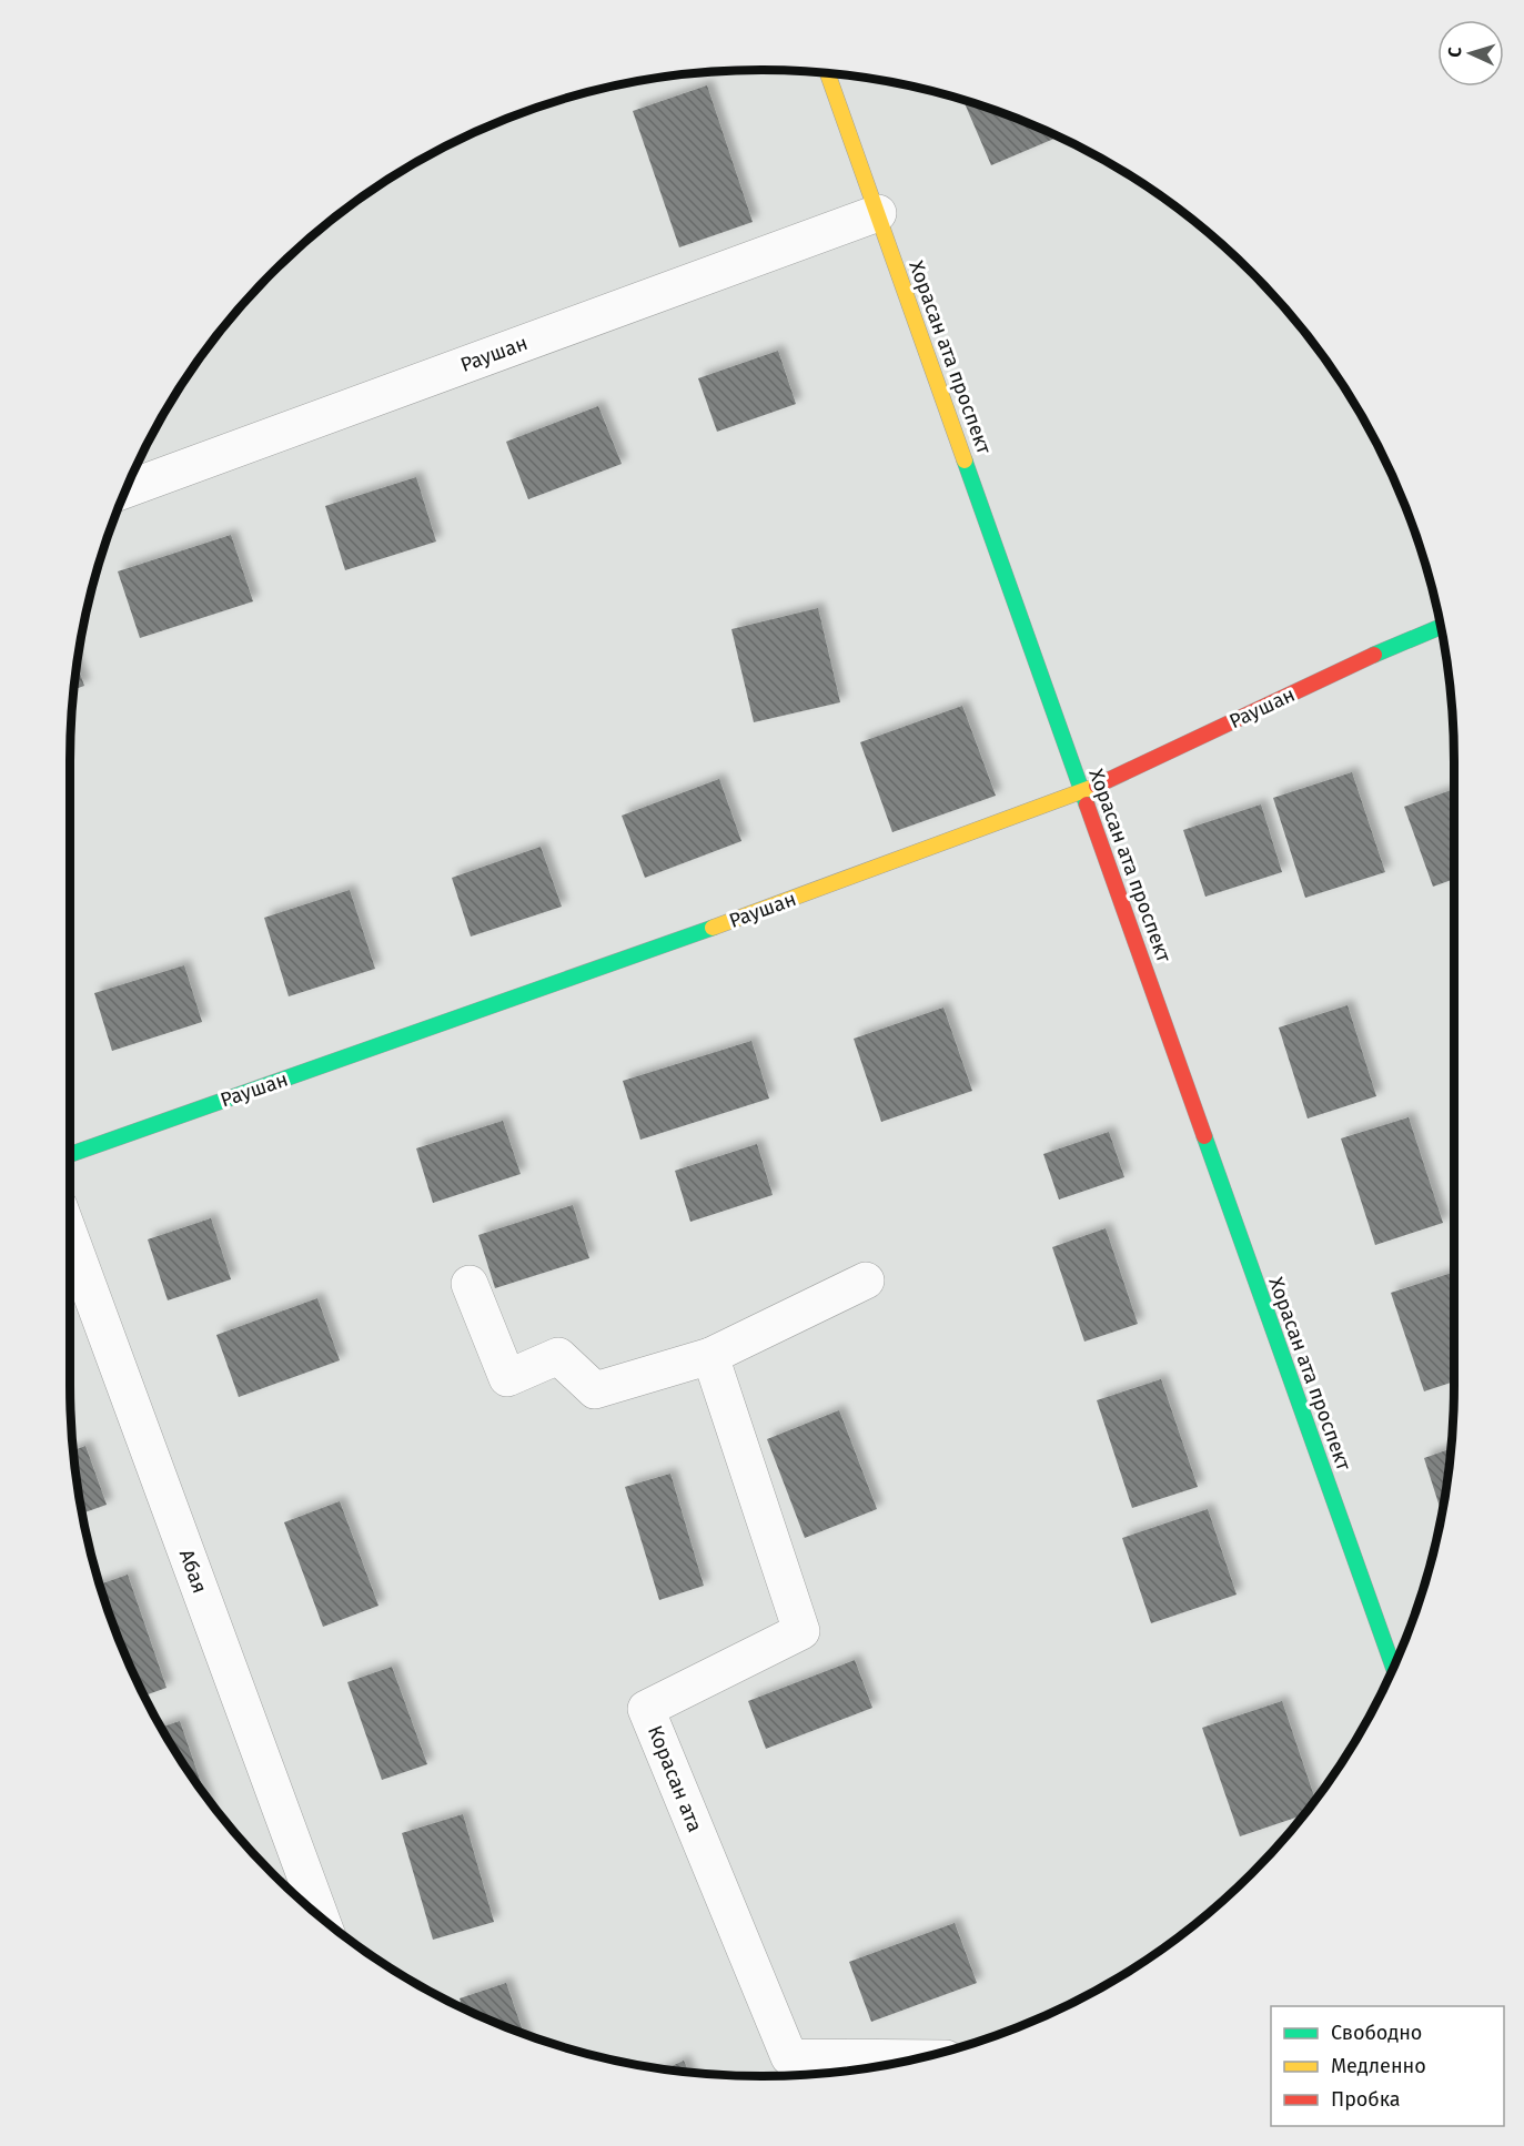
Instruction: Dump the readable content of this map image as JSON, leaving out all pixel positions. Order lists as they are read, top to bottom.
{
  "streets": {
    "main road": ["Раушан", "Хорасан ата проспект"],
    "street": ["Абая", "Корасан ата"]
  },
  "crossings": [
    ["Раушан", "Хорасан ата проспект"]
  ],
  "legend": ["Свободно", "Медленно", "Пробка"],
  "north": "left"
}
